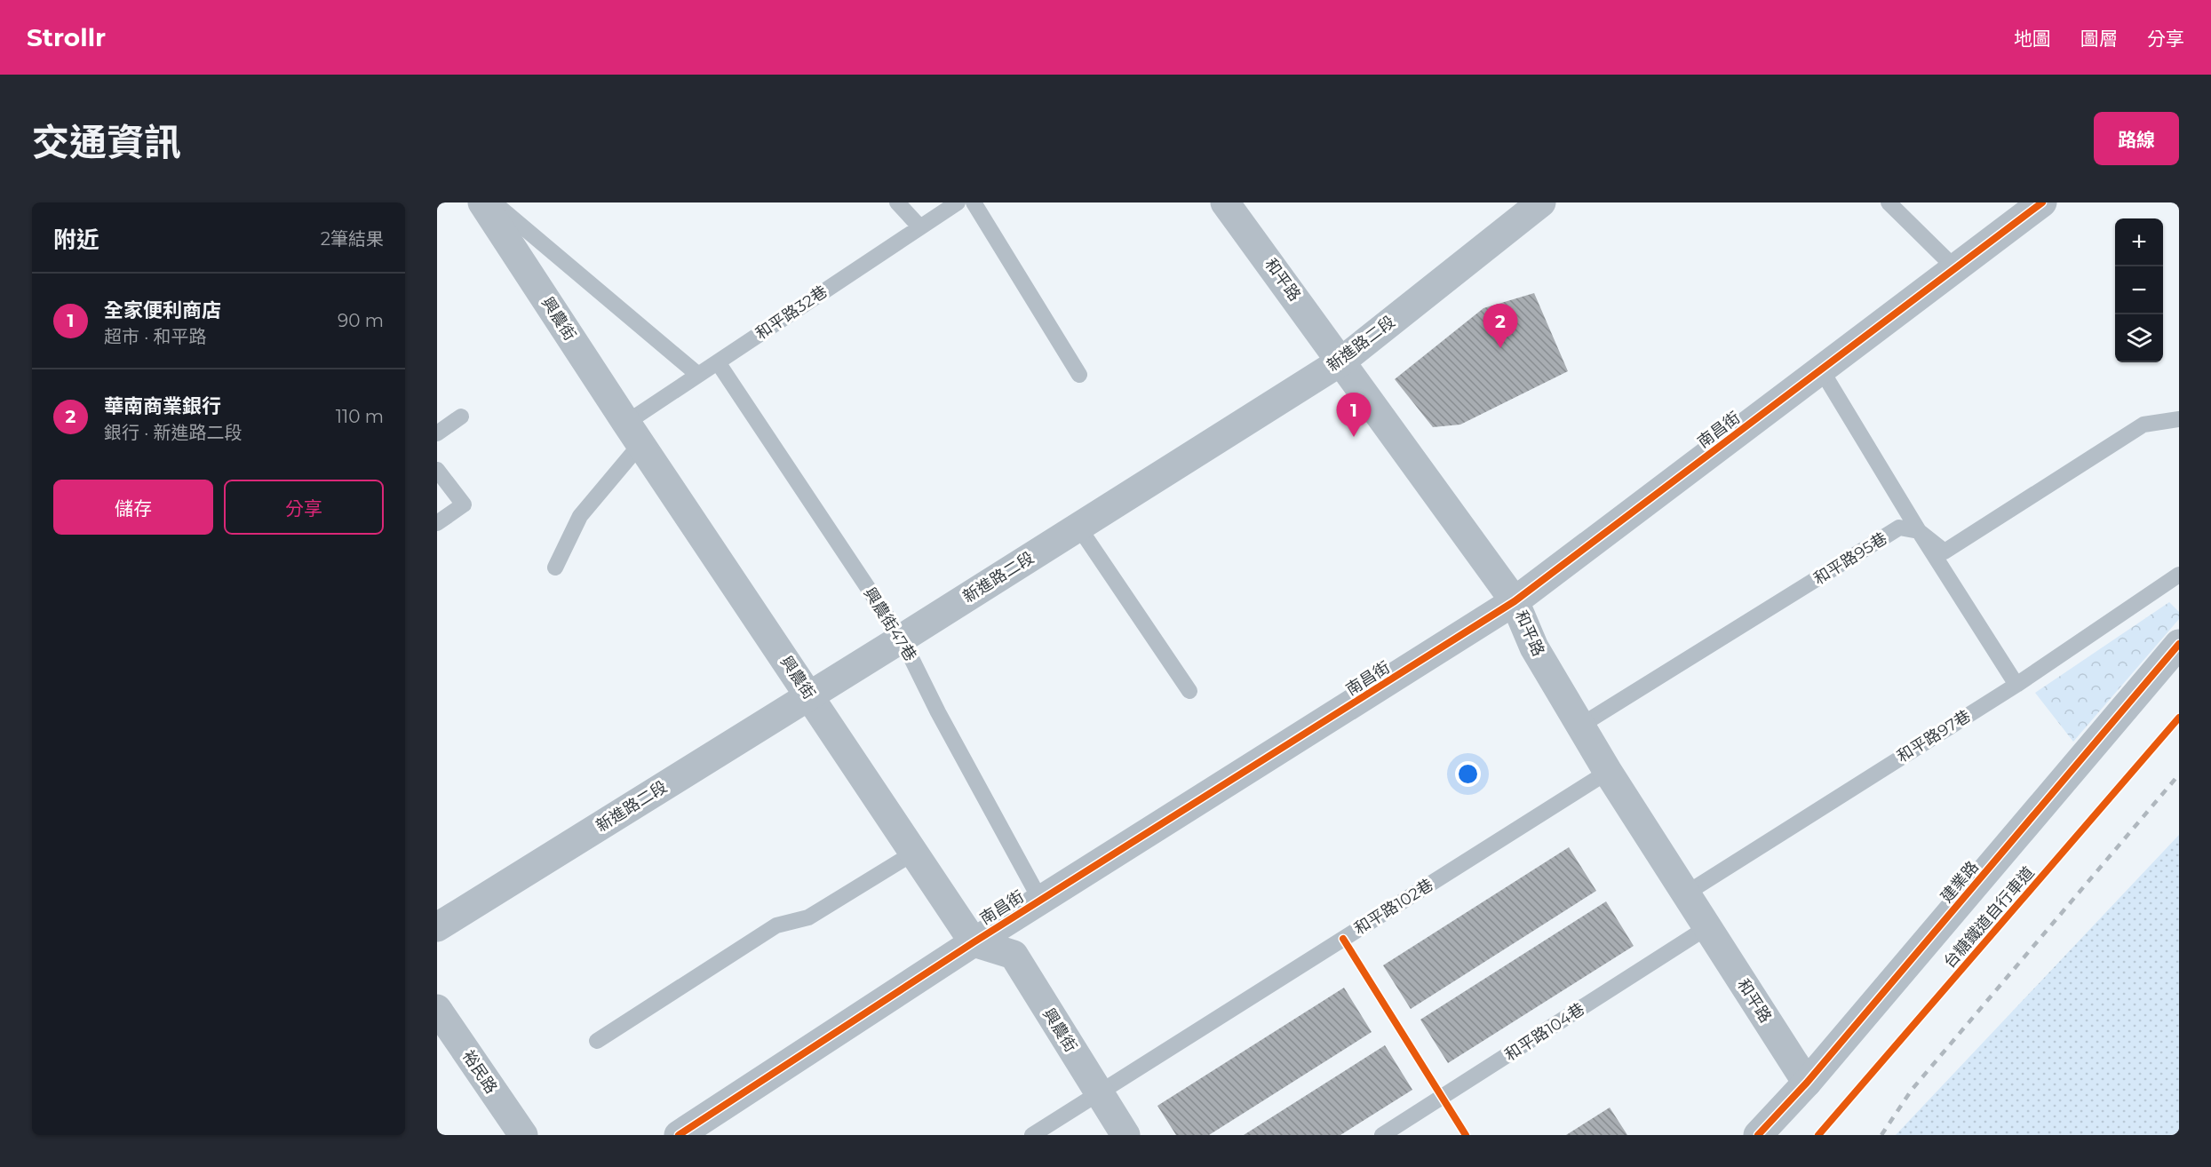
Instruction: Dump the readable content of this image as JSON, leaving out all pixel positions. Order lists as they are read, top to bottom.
{
  "streets": {
    "street": [
      "和平路",
      "興農街",
      "新進路二段",
      "南昌街",
      "建業路",
      "裕民路"
    ],
    "lane": [
      "和平路32巷",
      "和平路95巷",
      "興農街47巷",
      "和平路97巷",
      "和平路102巷",
      "和平路104巷"
    ],
    "cycle path": ["台糖鐵道自行車道"]
  },
  "crossings": [
    ["和平路", "新進路二段"],
    ["和平路", "南昌街"],
    ["和平路", "和平路95巷"],
    ["和平路", "和平路97巷"],
    ["和平路", "建業路"],
    ["和平路", "和平路102巷"],
    ["和平路", "和平路104巷"],
    ["和平路32巷", "興農街"],
    ["和平路32巷", "興農街47巷"],
    ["興農街", "新進路二段"],
    ["興農街", "南昌街"],
    ["興農街", "和平路102巷"],
    ["新進路二段", "興農街47巷"],
    ["南昌街", "興農街47巷"]
  ],
  "page": {
    "header": "Strollr",
    "nav": ["地圖", "圖層", "分享"],
    "title": "交通資訊",
    "buttons": [
      "路線",
      ["儲存", "分享"]
    ],
    "heading": ["附近", "2筆結果"],
    "map_buttons": ["+", "−"],
    "list": [
      {
        "mark": "1",
        "name": "全家便利商店",
        "note": "超市 · 和平路",
        "value": "90 m"
      },
      {
        "mark": "2",
        "name": "華南商業銀行",
        "note": "銀行 · 新進路二段",
        "value": "110 m"
      }
    ],
    "pins": ["2", "1"]
  }
}
